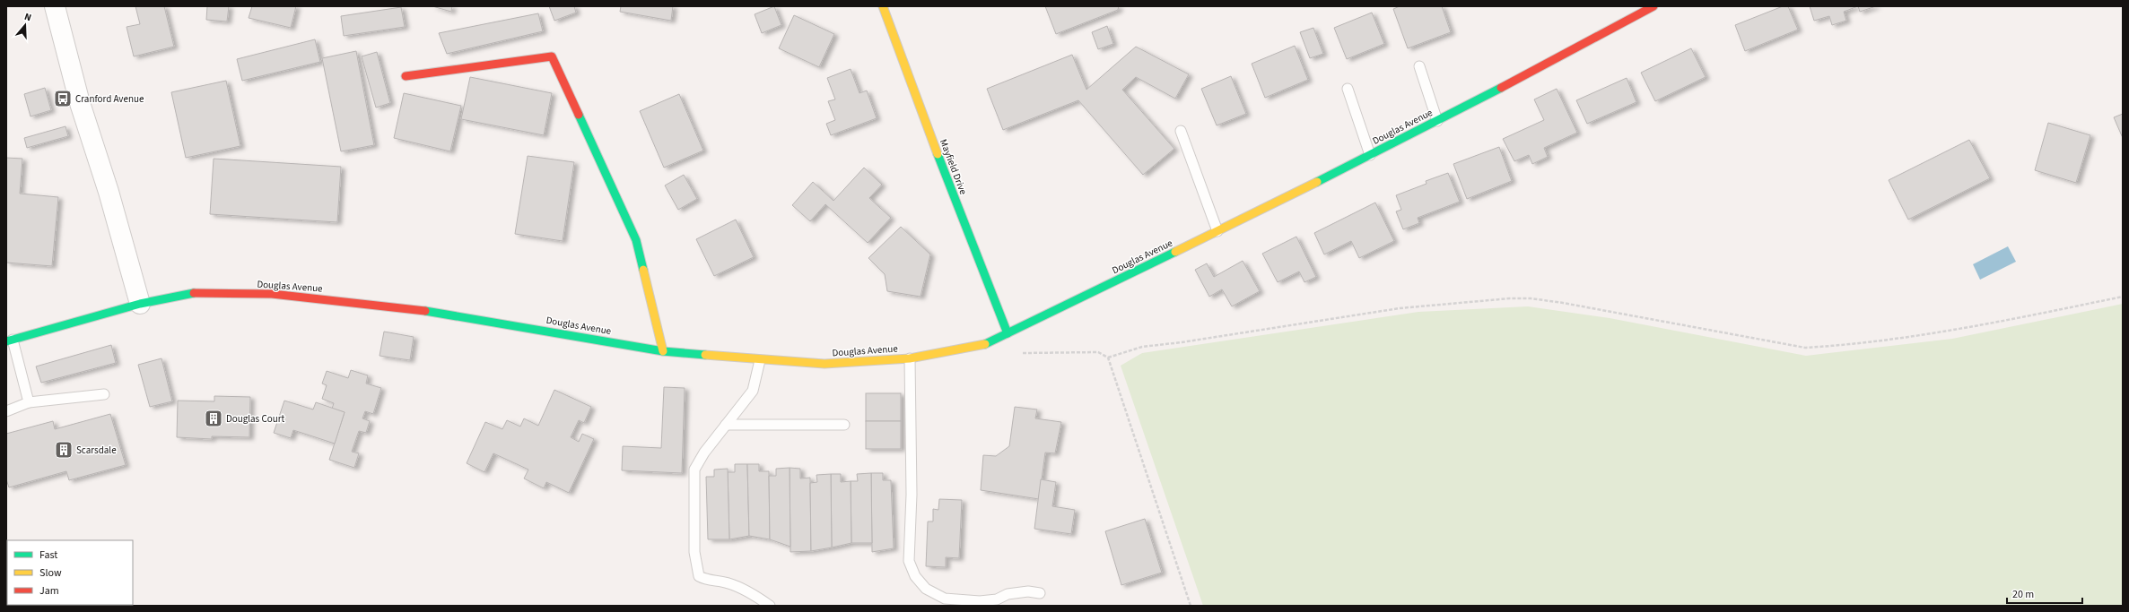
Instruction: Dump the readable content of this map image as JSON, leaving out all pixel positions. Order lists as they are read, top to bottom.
{
  "streets": {
    "street": ["Douglas Avenue", "Mayfield Drive"]
  },
  "crossings": [
    ["Douglas Avenue", "Mayfield Drive"]
  ],
  "places": {
    "bus stop": ["Cranford Avenue"],
    "building": ["Douglas Court", "Scarsdale"]
  },
  "legend": ["Fast", "Slow", "Jam"],
  "scale_bar": "20 m",
  "north": "top"
}
